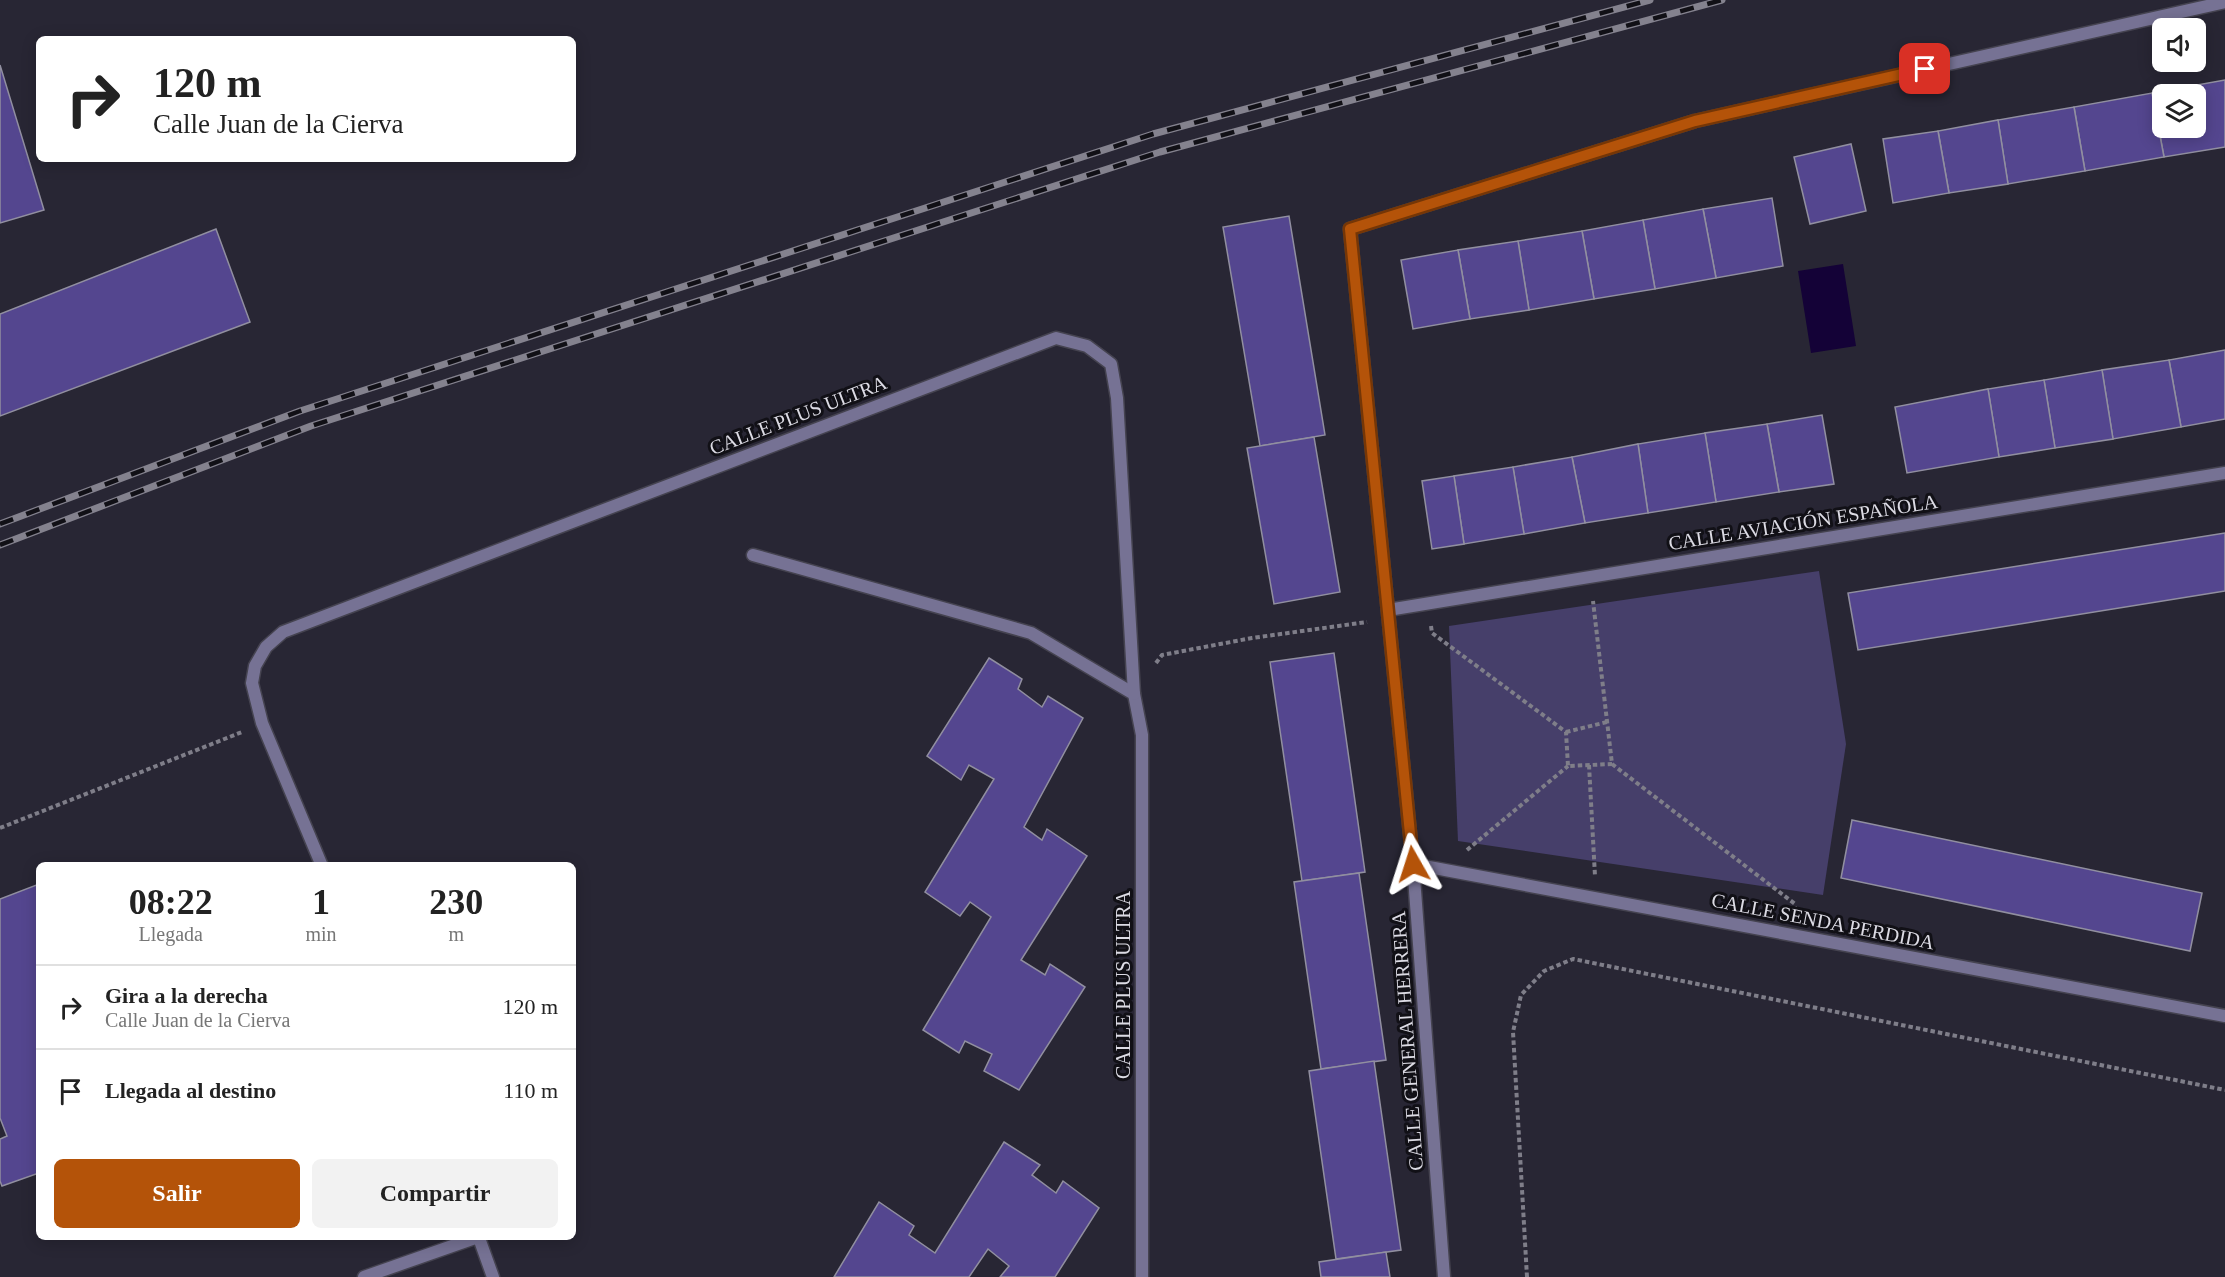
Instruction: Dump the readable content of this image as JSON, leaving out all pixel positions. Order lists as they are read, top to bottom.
{
  "streets": {
    "street": [
      "CALLE PLUS ULTRA",
      "CALLE AVIACIÓN ESPAÑOLA",
      "CALLE SENDA PERDIDA",
      "CALLE GENERAL HERRERA"
    ]
  },
  "crossings": [
    ["CALLE AVIACIÓN ESPAÑOLA", "CALLE GENERAL HERRERA"],
    ["CALLE SENDA PERDIDA", "CALLE GENERAL HERRERA"]
  ],
  "page": {
    "turn": ["120 m", "Calle Juan de la Cierva"],
    "eta": [
      "08:22",
      "Llegada",
      "1",
      "min",
      "230",
      "m"
    ],
    "list": [
      {
        "name": "Gira a la derecha",
        "note": "Calle Juan de la Cierva",
        "value": "120 m"
      },
      {
        "name": "Llegada al destino",
        "value": "110 m"
      }
    ],
    "buttons": ["Salir", "Compartir"]
  }
}
